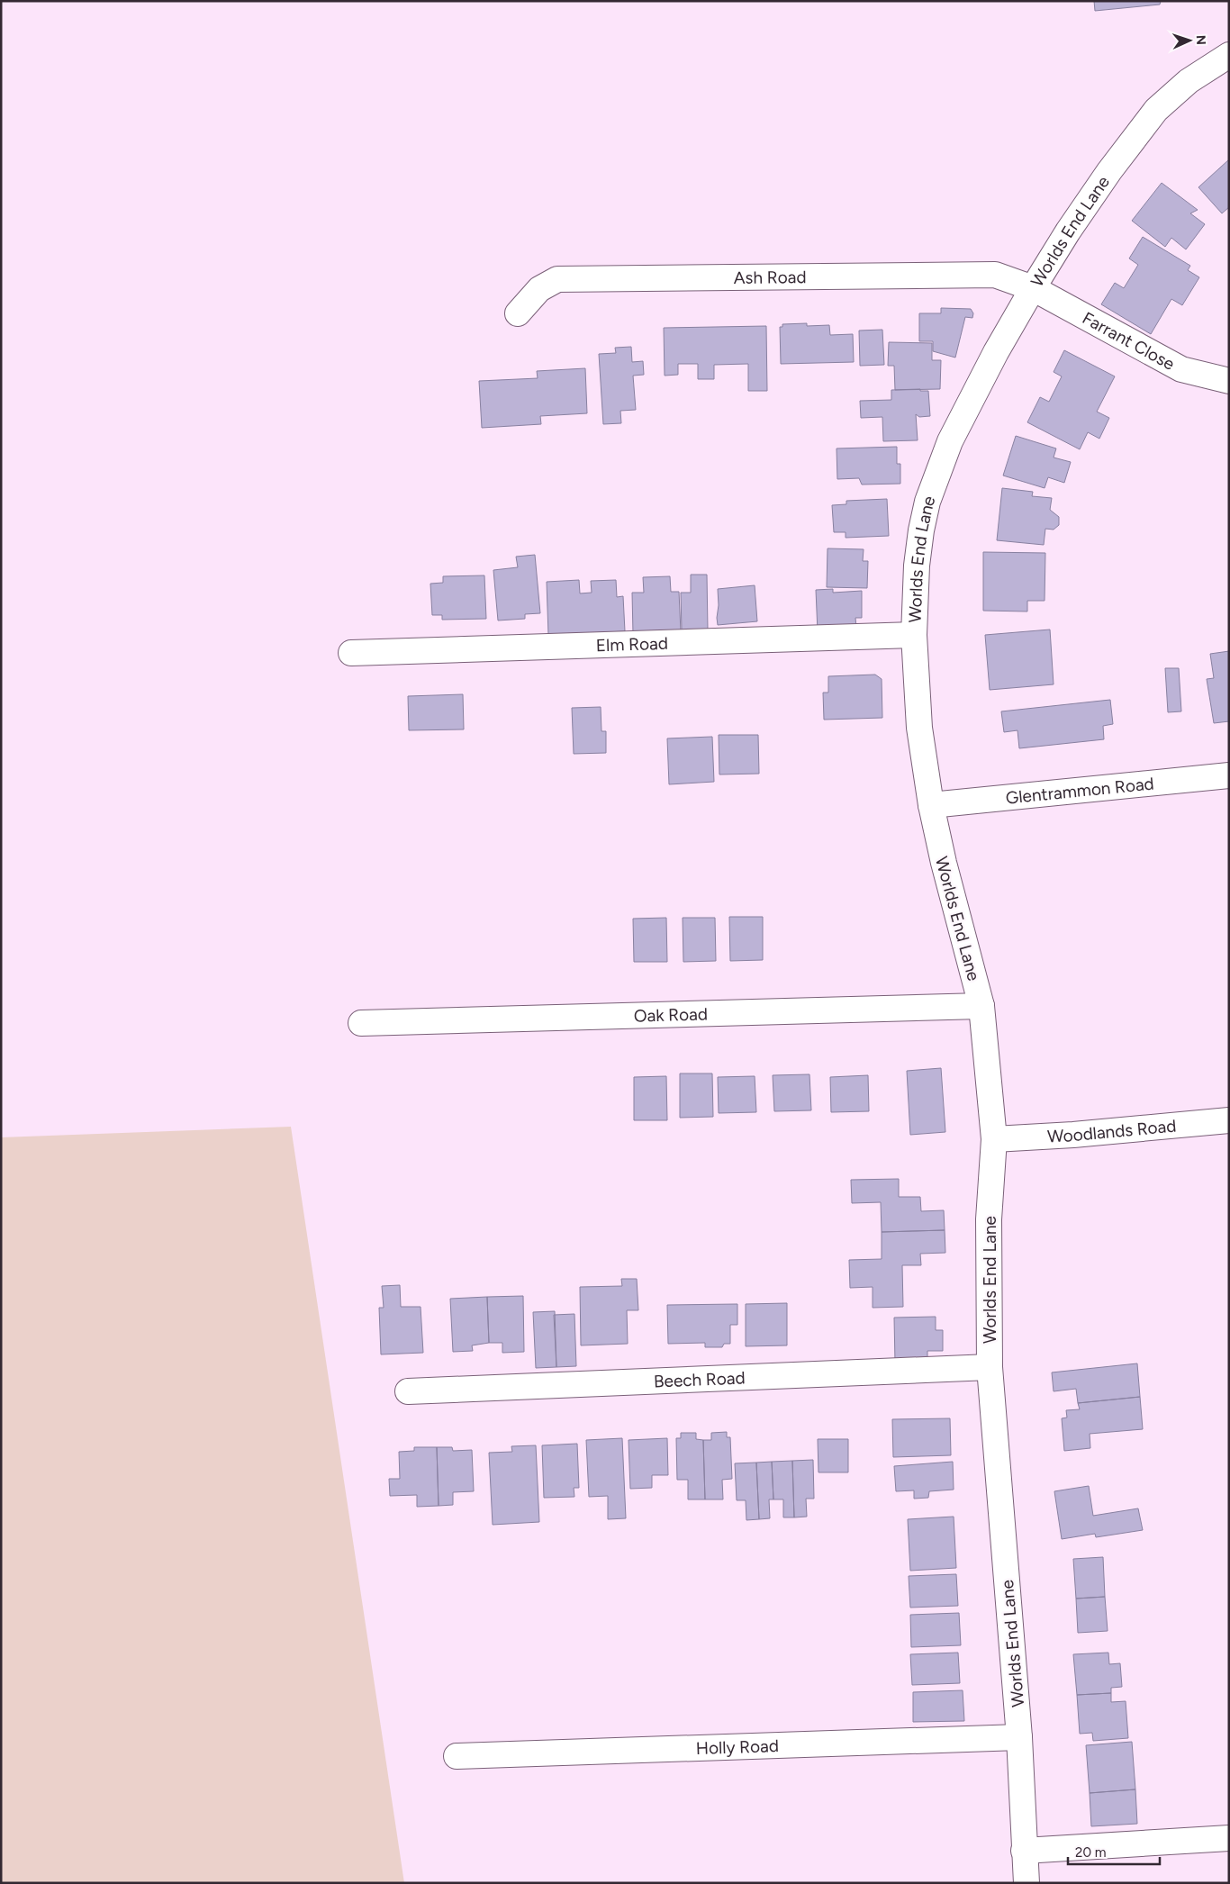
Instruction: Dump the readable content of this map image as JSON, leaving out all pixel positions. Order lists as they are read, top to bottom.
{
  "streets": {
    "street": [
      "Worlds End Lane",
      "Ash Road",
      "Farrant Close",
      "Elm Road",
      "Glentrammon Road",
      "Oak Road",
      "Woodlands Road",
      "Beech Road",
      "Holly Road"
    ]
  },
  "crossings": [
    ["Worlds End Lane", "Ash Road"],
    ["Worlds End Lane", "Farrant Close"],
    ["Worlds End Lane", "Elm Road"],
    ["Worlds End Lane", "Glentrammon Road"],
    ["Worlds End Lane", "Oak Road"],
    ["Worlds End Lane", "Woodlands Road"],
    ["Worlds End Lane", "Beech Road"],
    ["Worlds End Lane", "Holly Road"],
    ["Ash Road", "Farrant Close"]
  ],
  "scale_bar": "20 m",
  "north": "right"
}
